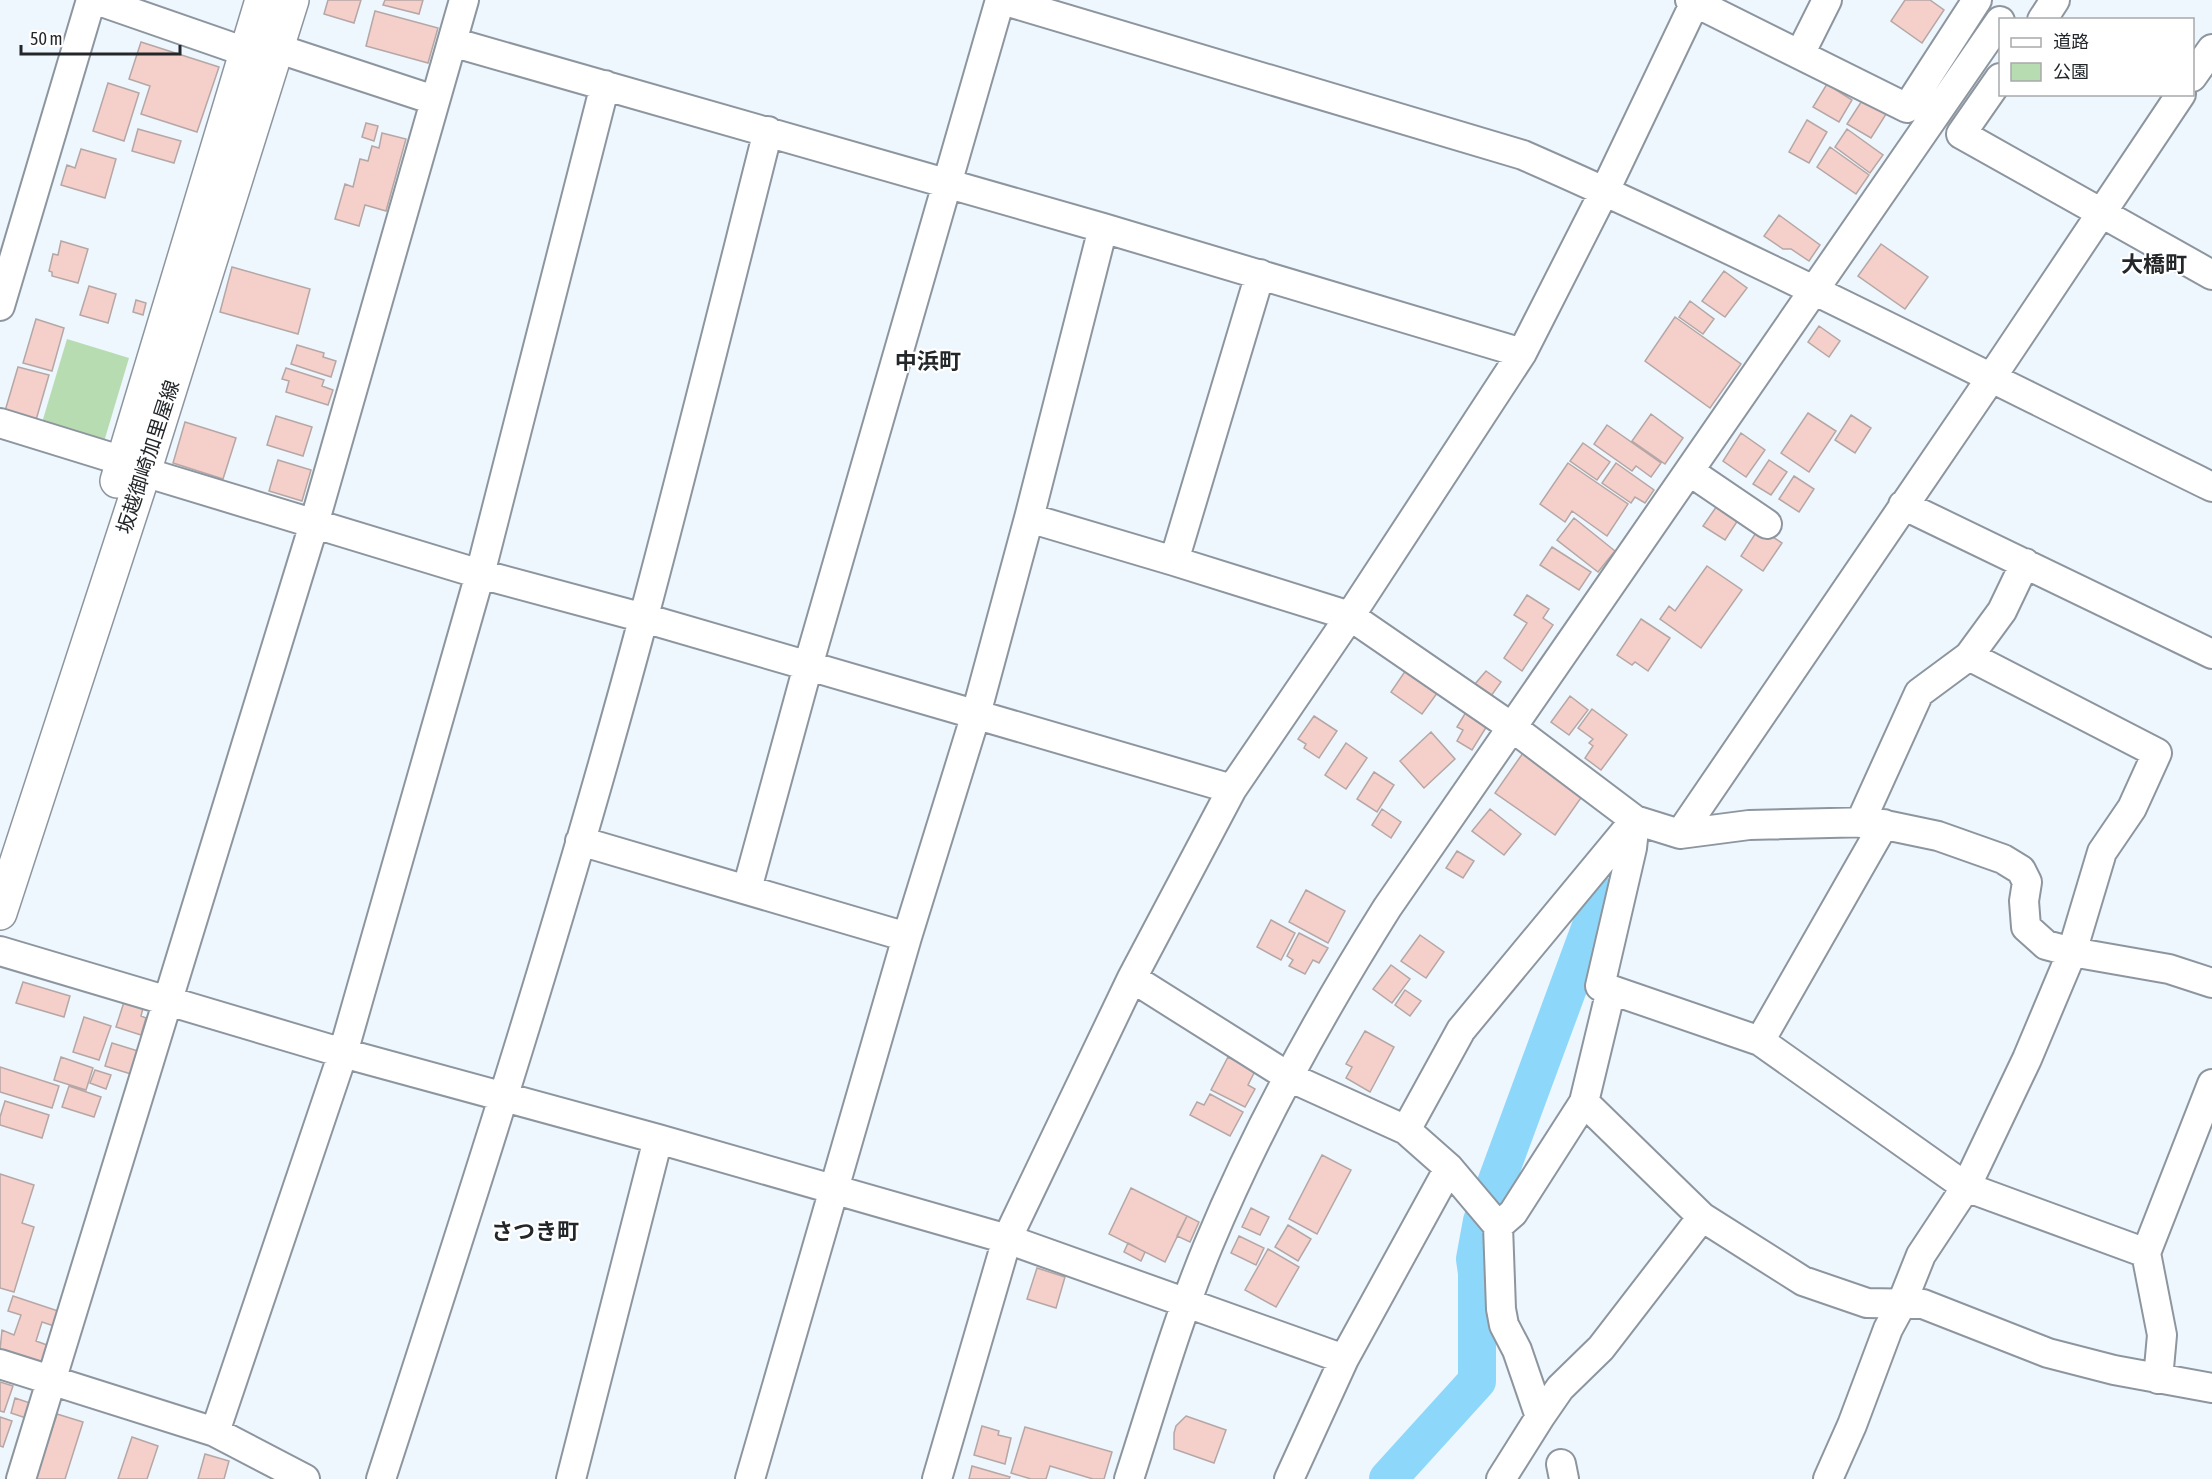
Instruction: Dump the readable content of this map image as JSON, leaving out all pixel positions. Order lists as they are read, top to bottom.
{
  "streets": {
    "main road": ["坂越御崎加里屋線"]
  },
  "districts": ["大橋町", "中浜町", "さつき町"],
  "legend": ["道路", "公園"],
  "scale_bar": "50 m"
}
